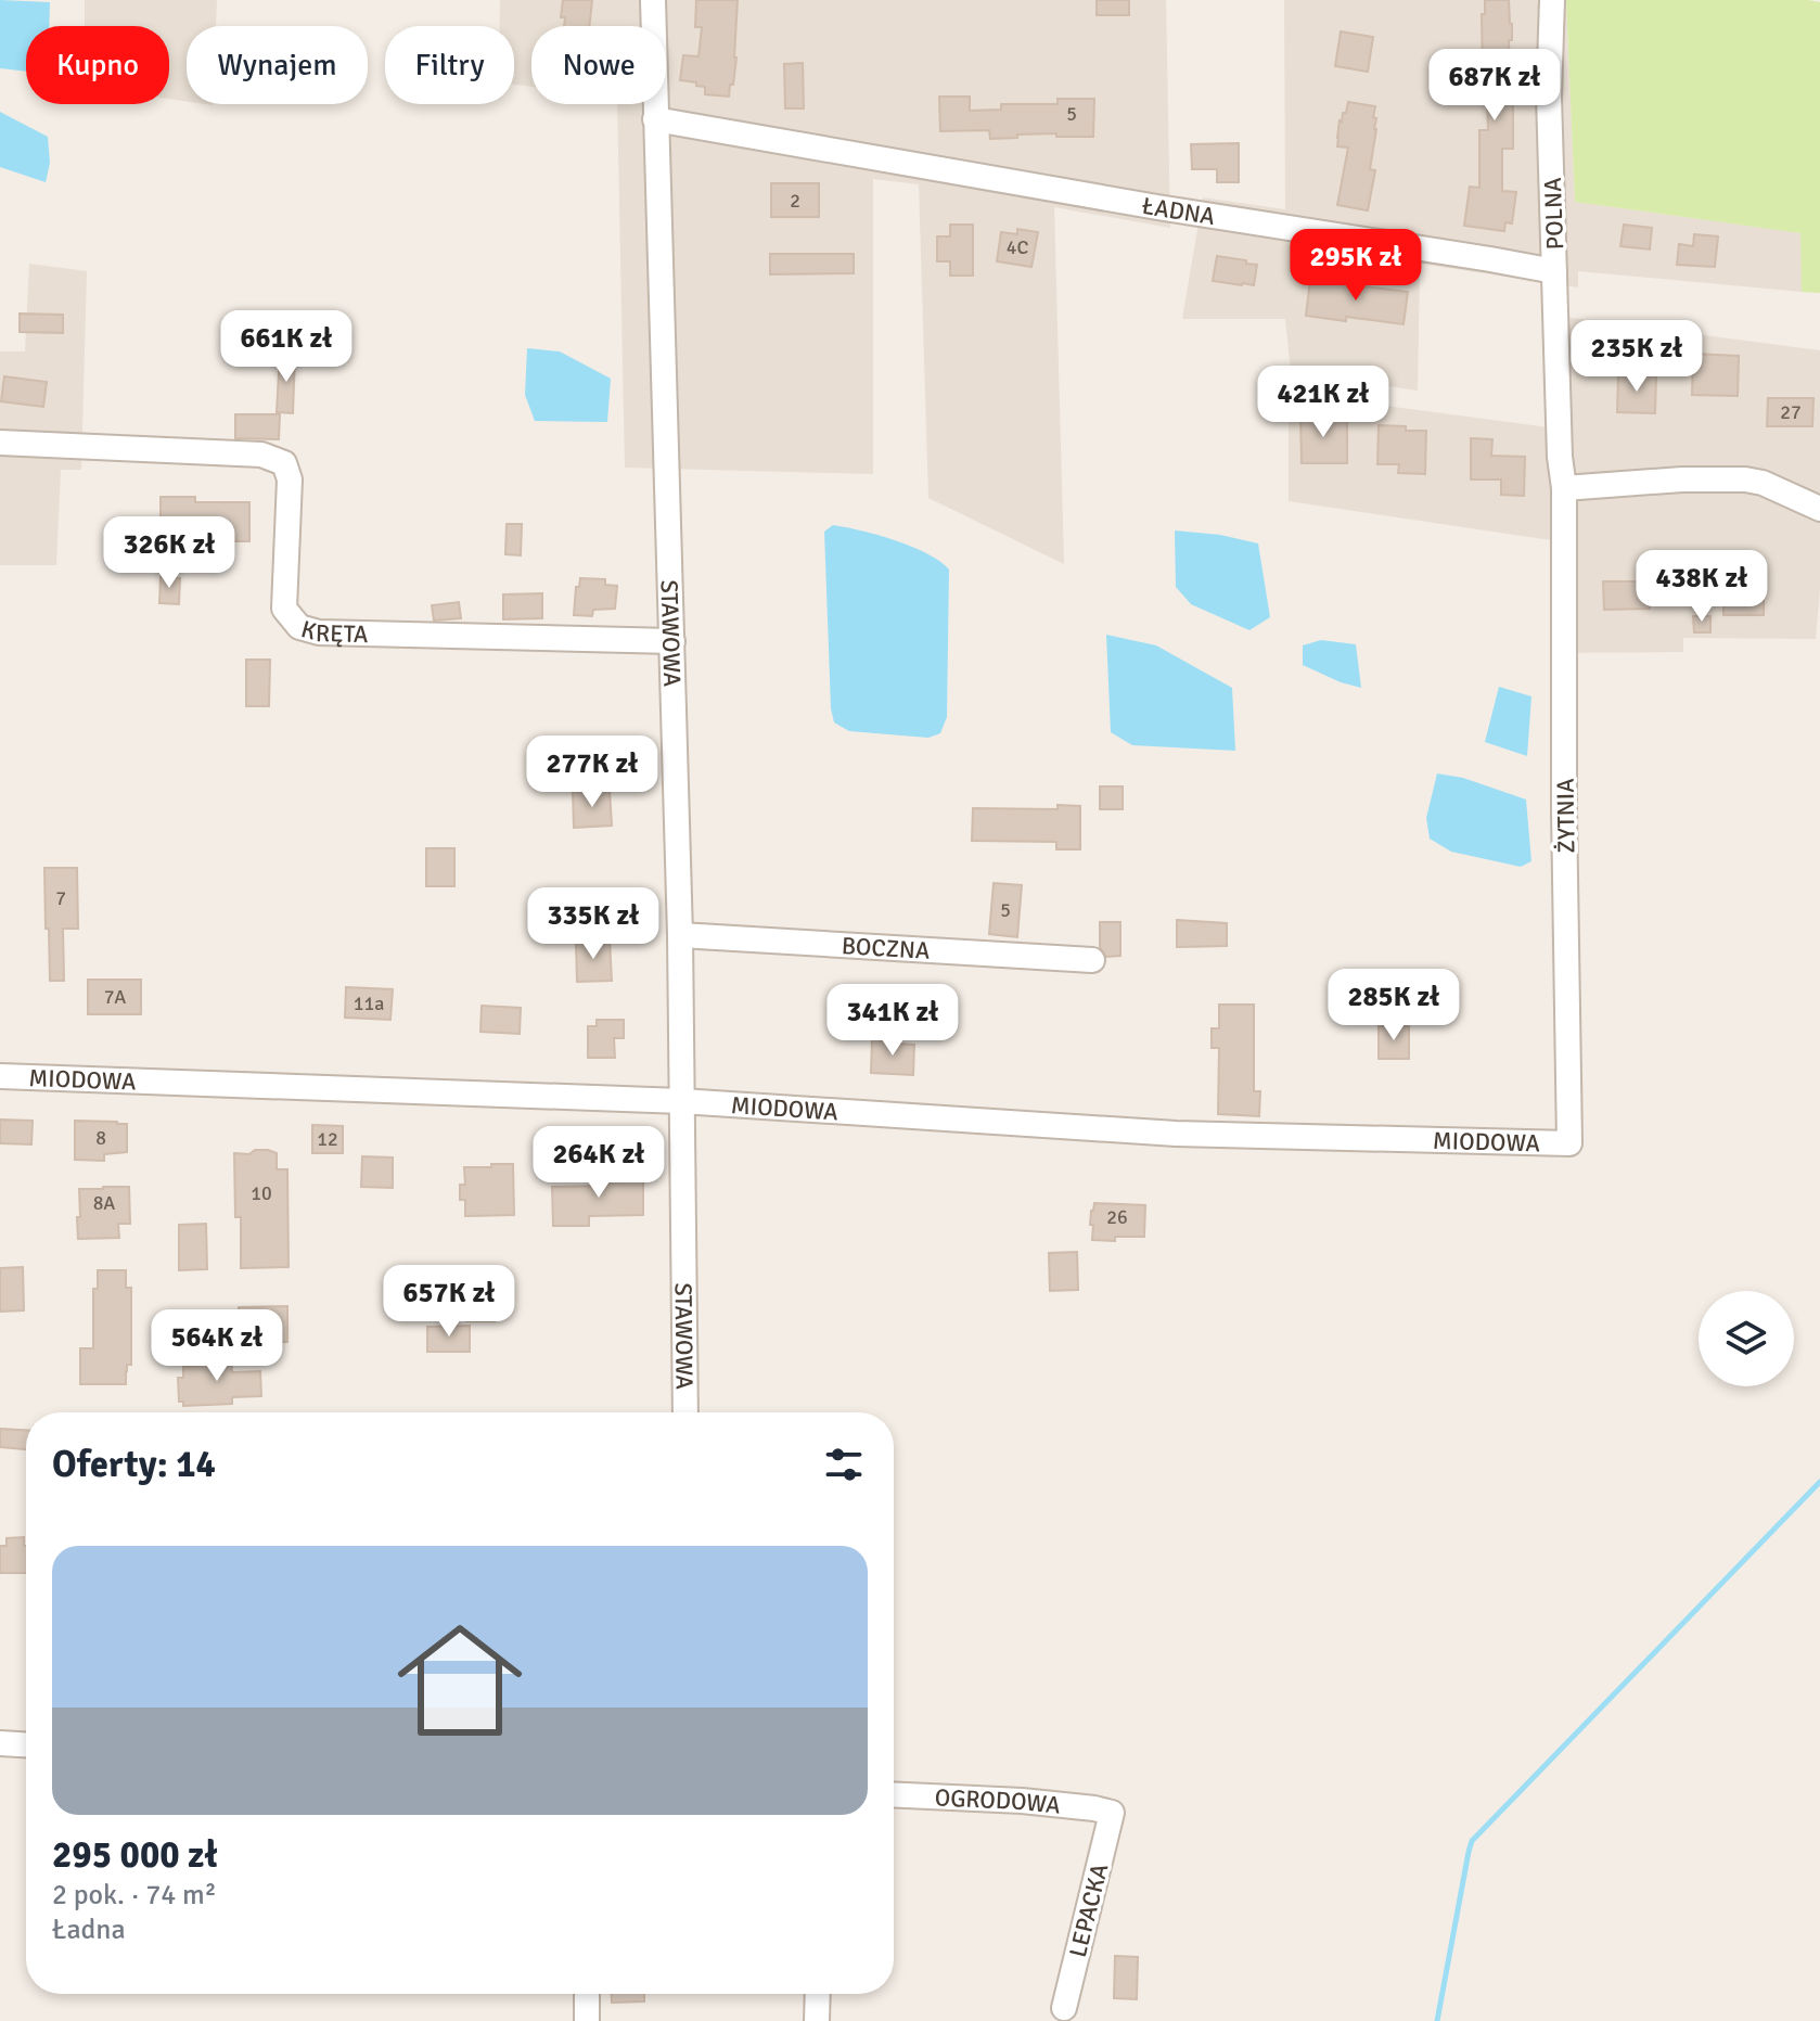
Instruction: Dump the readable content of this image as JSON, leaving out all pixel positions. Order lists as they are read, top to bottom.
{
  "streets": {
    "street": [
      "ŁADNA",
      "POLNA",
      "KRĘTA",
      "STAWOWA",
      "ŻYTNIA",
      "BOCZNA",
      "MIODOWA",
      "OGRODOWA",
      "LEPACKA"
    ]
  },
  "crossings": [
    ["ŁADNA", "POLNA"],
    ["ŁADNA", "STAWOWA"],
    ["KRĘTA", "STAWOWA"],
    ["STAWOWA", "BOCZNA"],
    ["STAWOWA", "MIODOWA"],
    ["ŻYTNIA", "MIODOWA"],
    ["OGRODOWA", "LEPACKA"]
  ],
  "house_numbers": [
    "5",
    "2",
    "4C",
    "27",
    "7",
    "5",
    "7A",
    "11a",
    "8",
    "12",
    "10",
    "8A",
    "26"
  ],
  "page": {
    "chip": [
      "Kupno",
      "Wynajem",
      "Filtry",
      "Nowe"
    ],
    "price": [
      "687K zł",
      "295K zł",
      "661K zł",
      "235K zł",
      "421K zł",
      "326K zł",
      "438K zł",
      "277K zł",
      "335K zł",
      "285K zł",
      "341K zł",
      "264K zł",
      "657K zł",
      "564K zł"
    ],
    "heading": "Oferty: 14",
    "list": [
      {
        "name": "295 000 zł",
        "note": "2 pok. · 74 m² · Ładna"
      }
    ]
  }
}
